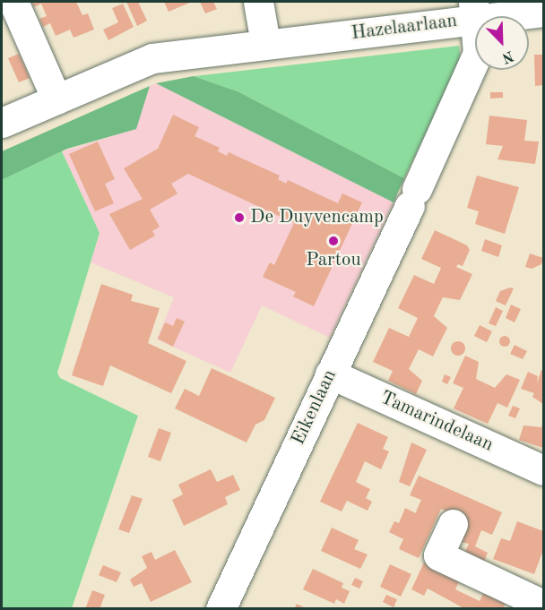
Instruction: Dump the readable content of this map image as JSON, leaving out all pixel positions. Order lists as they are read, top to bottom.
{
  "streets": {
    "street": ["Hazelaarlaan", "Eikenlaan", "Tamarindelaan"]
  },
  "crossings": [
    ["Hazelaarlaan", "Eikenlaan"],
    ["Eikenlaan", "Tamarindelaan"]
  ],
  "places": ["De Duyvencamp", "Partou"],
  "north": "bottom right"
}
